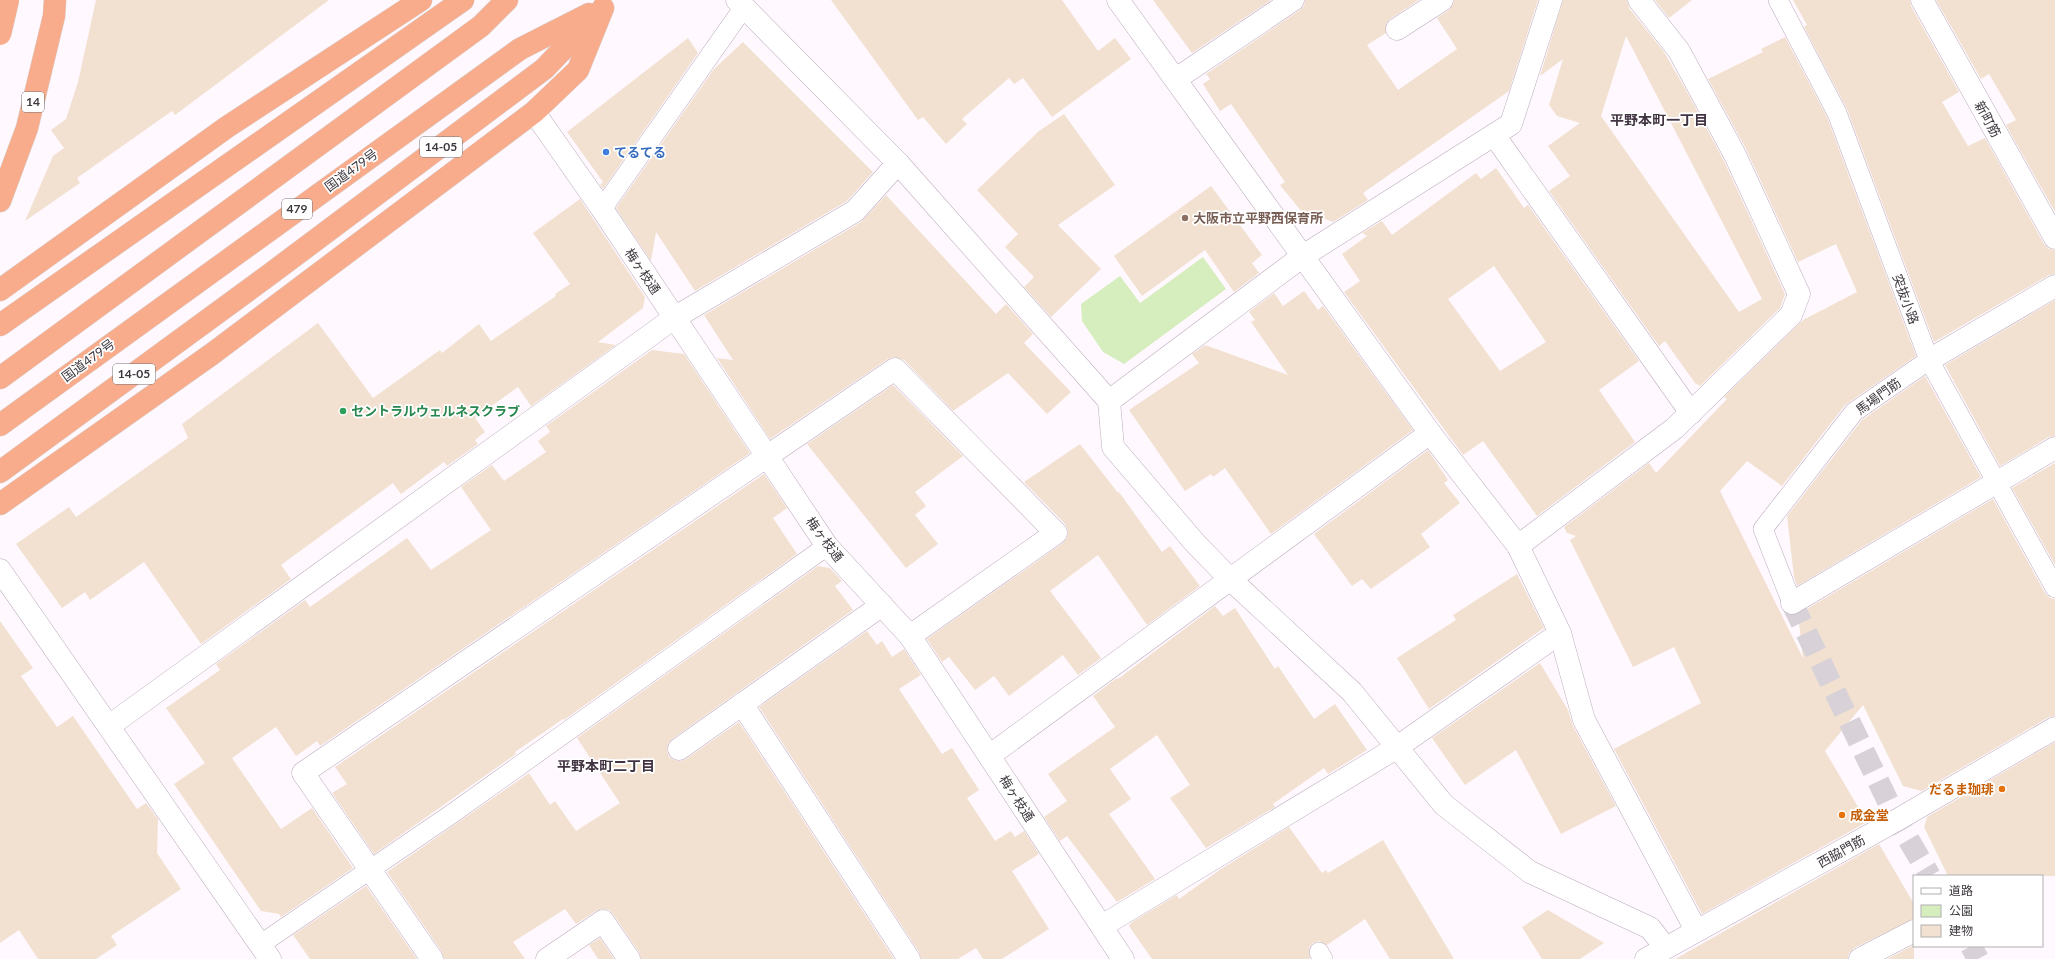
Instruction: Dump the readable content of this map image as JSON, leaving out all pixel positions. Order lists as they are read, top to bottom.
{
  "streets": {
    "highway": [
      "14",
      "14-05",
      "国道479号",
      "479"
    ],
    "street": [
      "新町筋",
      "梅ヶ枝通",
      "馬場門筋",
      "西脇門筋"
    ],
    "lane": ["突抜小路"]
  },
  "crossings": [
    ["14-05", "国道479号"],
    ["突抜小路", "馬場門筋"]
  ],
  "districts": ["平野本町一丁目", "平野本町二丁目"],
  "places": [
    "てるてる",
    "大阪市立平野西保育所",
    "セントラルウェルネスクラブ",
    "だるま珈琲",
    "成金堂"
  ],
  "legend": ["道路", "公園", "建物"]
}
